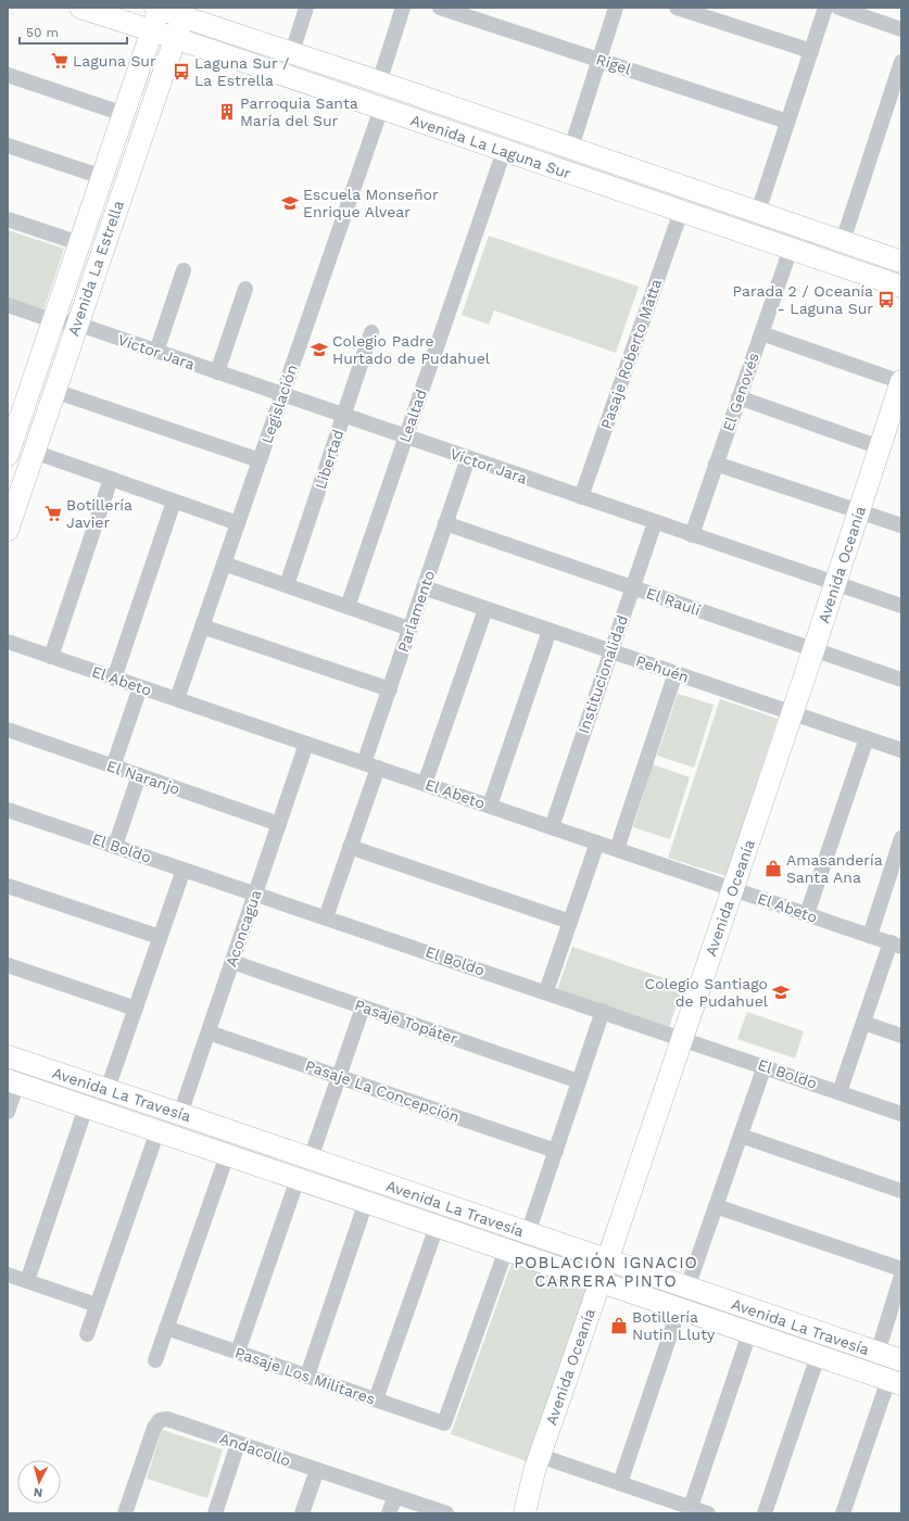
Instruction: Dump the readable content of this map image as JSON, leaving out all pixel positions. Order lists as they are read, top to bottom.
{
  "streets": {
    "street": [
      "Rigel",
      "Avenida La Laguna Sur",
      "Avenida La Estrella",
      "Víctor Jara",
      "Pasaje Roberto Matta",
      "El Genovés",
      "Legislación",
      "Lealtad",
      "Libertad",
      "Avenida Oceanía",
      "El Raulí",
      "Parlamento",
      "Pehuén",
      "Institucionalidad",
      "El Abeto",
      "El Naranjo",
      "El Boldo",
      "Aconcagua",
      "Pasaje Topáter",
      "Pasaje La Concepción",
      "Avenida La Travesía",
      "Pasaje Los Militares",
      "Andacollo"
    ]
  },
  "crossings": [
    ["Avenida La Laguna Sur", "Avenida La Estrella"],
    ["Avenida La Laguna Sur", "Pasaje Roberto Matta"],
    ["Avenida La Laguna Sur", "El Genovés"],
    ["Avenida La Laguna Sur", "Legislación"],
    ["Avenida La Laguna Sur", "Lealtad"],
    ["Avenida La Estrella", "Víctor Jara"],
    ["Víctor Jara", "Pasaje Roberto Matta"],
    ["Víctor Jara", "El Genovés"],
    ["Víctor Jara", "Legislación"],
    ["Víctor Jara", "Lealtad"],
    ["Víctor Jara", "Libertad"],
    ["Víctor Jara", "Avenida Oceanía"],
    ["Víctor Jara", "Parlamento"],
    ["Víctor Jara", "Institucionalidad"],
    ["Legislación", "El Abeto"],
    ["Avenida Oceanía", "El Raulí"],
    ["Avenida Oceanía", "Pehuén"],
    ["Avenida Oceanía", "El Abeto"],
    ["Avenida Oceanía", "El Boldo"],
    ["Avenida Oceanía", "Avenida La Travesía"],
    ["El Raulí", "Parlamento"],
    ["El Raulí", "Institucionalidad"],
    ["Parlamento", "Pehuén"],
    ["Parlamento", "El Abeto"],
    ["Parlamento", "El Boldo"],
    ["Pehuén", "Institucionalidad"],
    ["Institucionalidad", "El Abeto"],
    ["El Abeto", "Aconcagua"],
    ["El Naranjo", "Aconcagua"],
    ["El Boldo", "Aconcagua"],
    ["Aconcagua", "Pasaje Topáter"],
    ["Aconcagua", "Pasaje La Concepción"],
    ["Aconcagua", "Avenida La Travesía"],
    ["Avenida La Travesía", "Pasaje Los Militares"]
  ],
  "districts": ["POBLACIÓN IGNACIO CARRERA PINTO"],
  "places": {
    "supermarket": ["Laguna Sur", "Botillería Javier"],
    "bus stop": ["Laguna Sur / La Estrella", "Parada 2 / Oceanía - Laguna Sur"],
    "building": ["Parroquia Santa María del Sur"],
    "school or university": ["Escuela Monseñor Enrique Alvear", "Colegio Padre Hurtado de Pudahuel", "Colegio Santiago de Pudahuel"],
    "shop": ["Amasandería Santa Ana", "Botillería Nutin Lluty"]
  },
  "scale_bar": "50 m",
  "north": "bottom"
}
